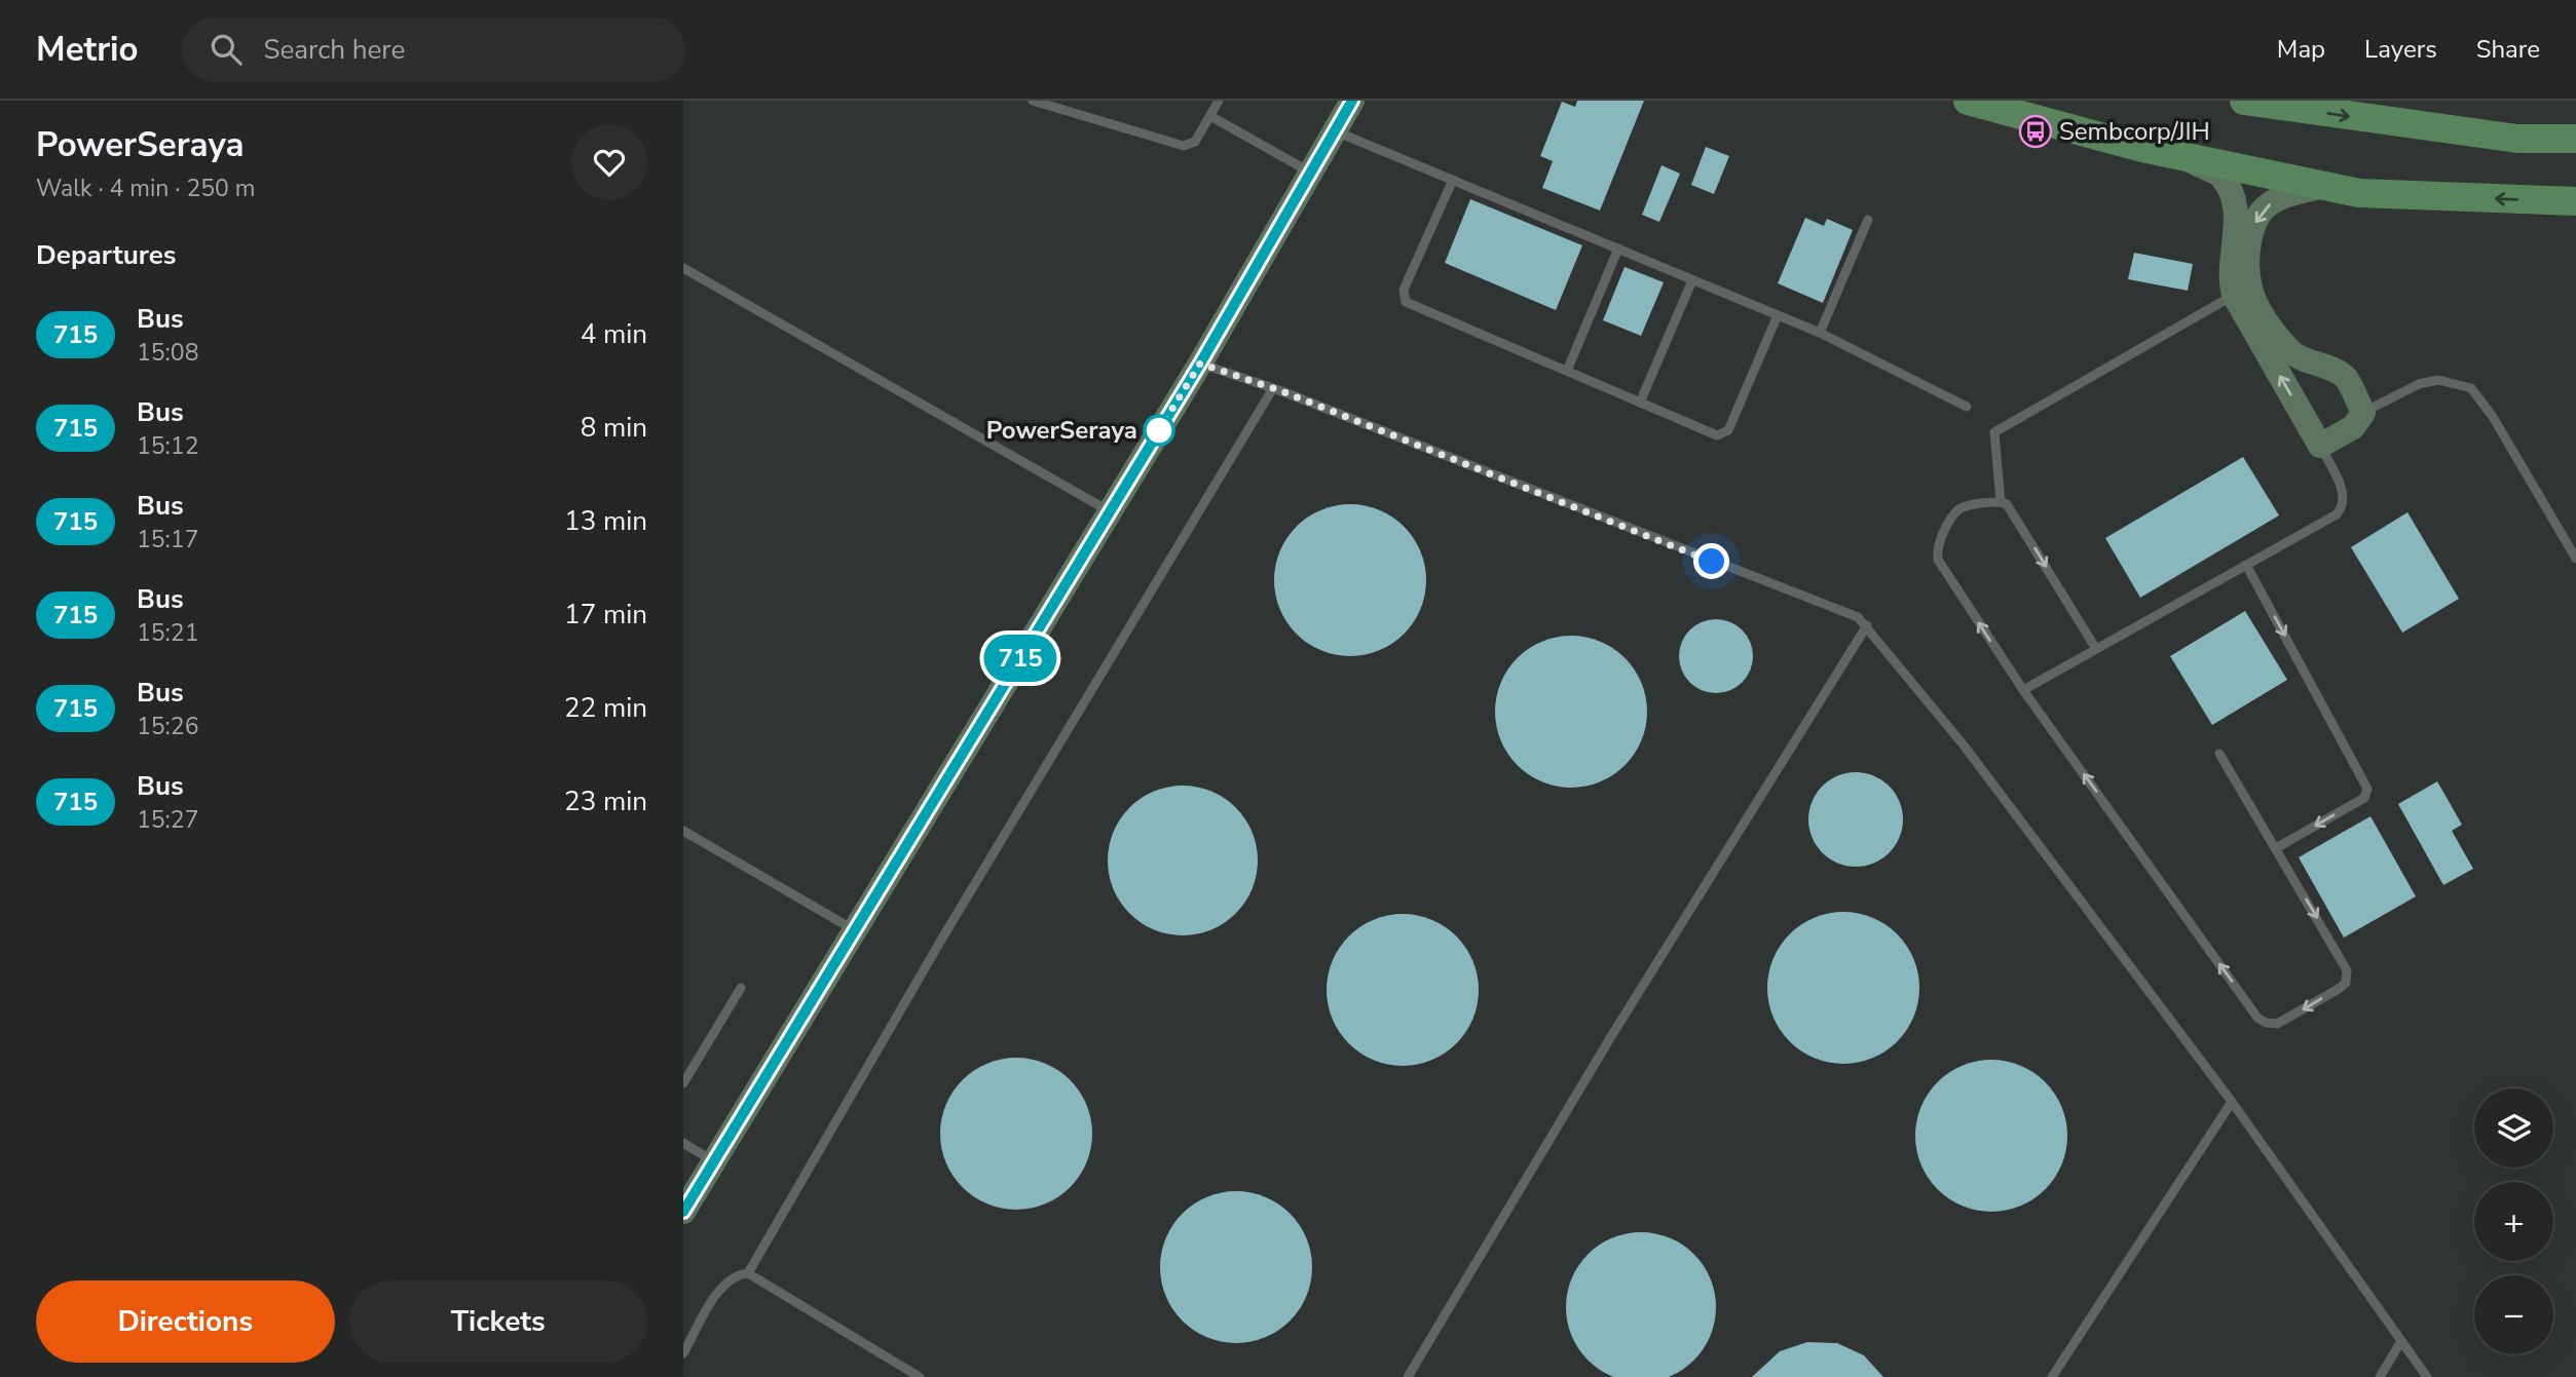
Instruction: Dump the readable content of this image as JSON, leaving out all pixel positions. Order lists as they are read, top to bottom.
{
  "places": {
    "bus stop": ["Sembcorp/JIH"],
    "other": ["PowerSeraya"]
  },
  "lines": ["bus line 715"],
  "page": {
    "header": "Metrio",
    "search": "Search here",
    "nav": ["Map", "Layers", "Share"],
    "heading": [
      ["PowerSeraya", "Walk · 4 min · 250 m"],
      "Departures"
    ],
    "on_map": "715",
    "list": [
      {
        "mark": "715",
        "name": "Bus",
        "note": "15:08",
        "value": "4 min"
      },
      {
        "mark": "715",
        "name": "Bus",
        "note": "15:12",
        "value": "8 min"
      },
      {
        "mark": "715",
        "name": "Bus",
        "note": "15:17",
        "value": "13 min"
      },
      {
        "mark": "715",
        "name": "Bus",
        "note": "15:21",
        "value": "17 min"
      },
      {
        "mark": "715",
        "name": "Bus",
        "note": "15:26",
        "value": "22 min"
      },
      {
        "mark": "715",
        "name": "Bus",
        "note": "15:27",
        "value": "23 min"
      }
    ],
    "map_buttons": ["+", "−"],
    "buttons": ["Directions", "Tickets"]
  }
}
